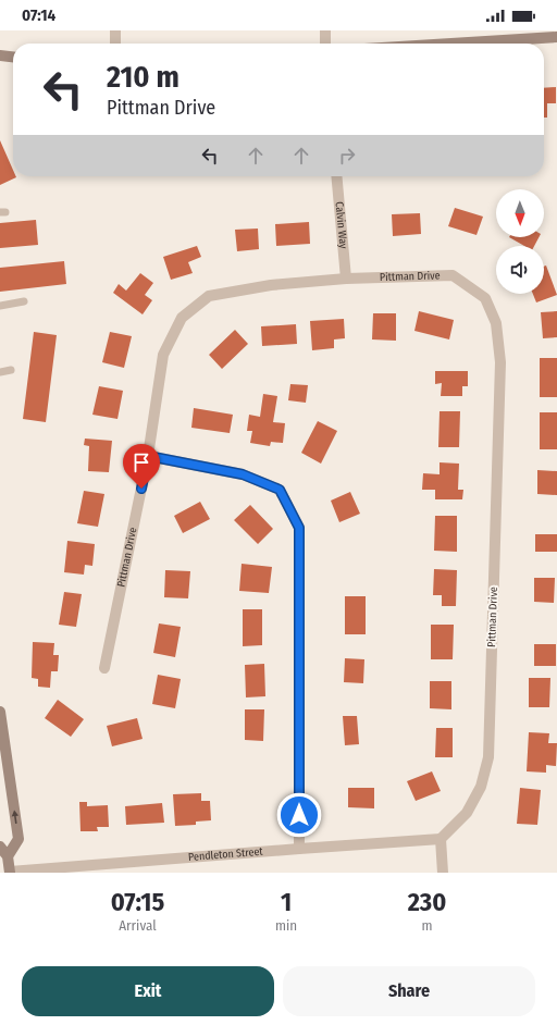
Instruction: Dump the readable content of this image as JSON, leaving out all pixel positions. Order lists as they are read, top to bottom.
{
  "streets": {
    "street": ["Calvin Way", "Pittman Drive", "Pendleton Street"]
  },
  "crossings": [
    ["Calvin Way", "Pittman Drive"],
    ["Pittman Drive", "Pendleton Street"]
  ],
  "north": "bottom",
  "page": {
    "status": "07:14",
    "turn": ["210 m", "Pittman Drive"],
    "eta": [
      "07:15",
      "Arrival",
      "1",
      "min",
      "230",
      "m"
    ],
    "buttons": ["Exit", "Share"]
  }
}
